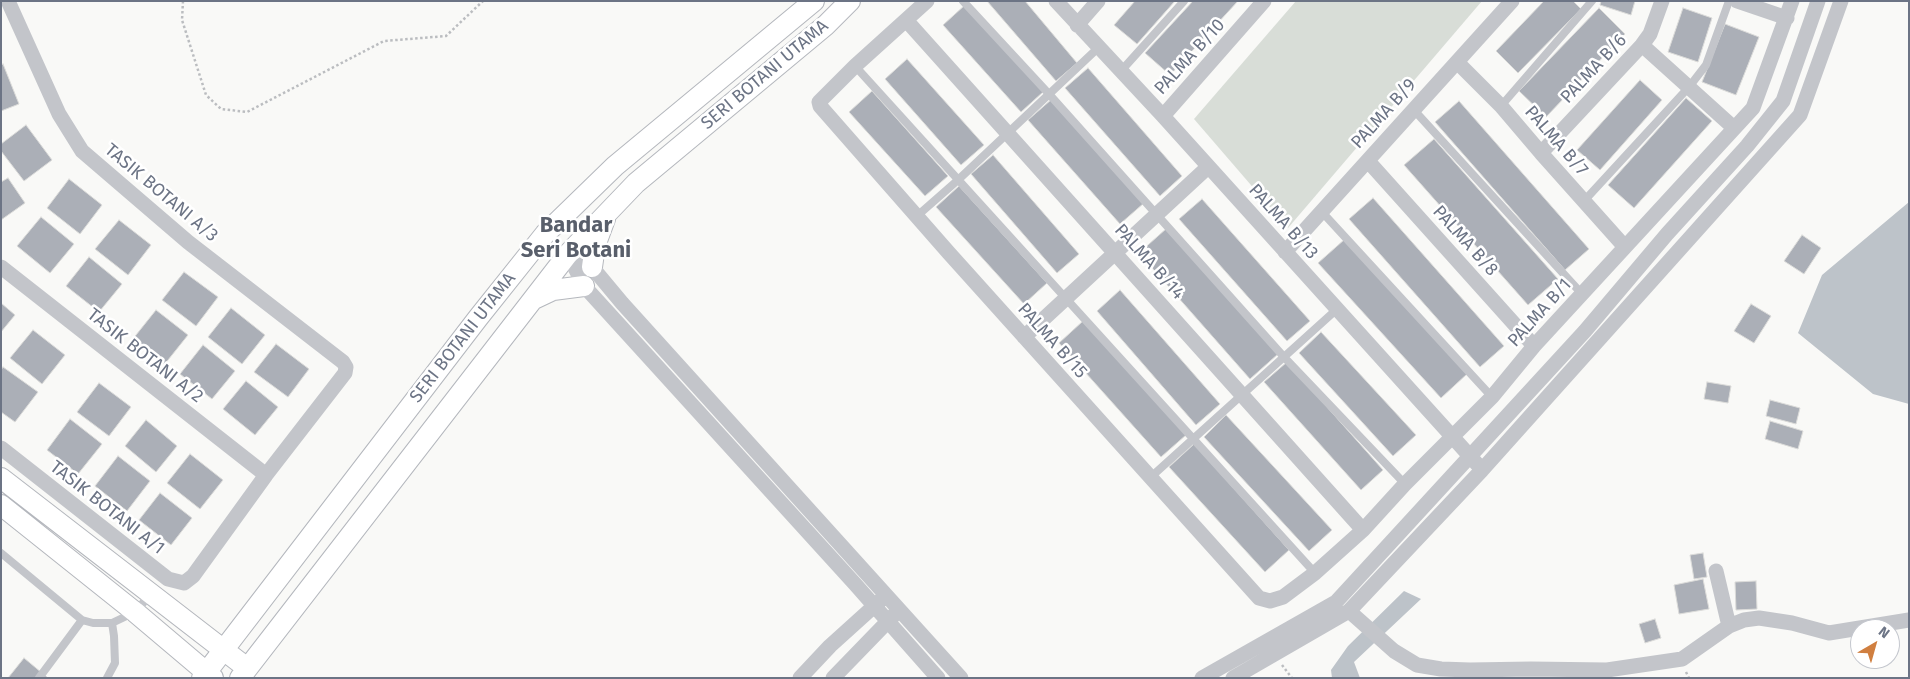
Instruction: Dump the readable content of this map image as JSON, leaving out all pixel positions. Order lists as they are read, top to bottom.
{
  "streets": {
    "main road": ["SERI BOTANI UTAMA"],
    "street": [
      "PALMA B/10",
      "PALMA B/6",
      "PALMA B/9",
      "PALMA B/7",
      "TASIK BOTANI A/3",
      "PALMA B/13",
      "PALMA B/8",
      "PALMA B/14",
      "PALMA B/1",
      "PALMA B/15",
      "TASIK BOTANI A/2",
      "TASIK BOTANI A/1"
    ]
  },
  "crossings": [
    ["PALMA B/10", "PALMA B/13"],
    ["PALMA B/6", "PALMA B/7"],
    ["PALMA B/9", "PALMA B/7"],
    ["PALMA B/9", "PALMA B/13"],
    ["PALMA B/9", "PALMA B/8"],
    ["PALMA B/7", "PALMA B/1"],
    ["TASIK BOTANI A/3", "TASIK BOTANI A/2"],
    ["TASIK BOTANI A/3", "TASIK BOTANI A/1"],
    ["PALMA B/13", "PALMA B/1"],
    ["PALMA B/8", "PALMA B/1"],
    ["PALMA B/14", "PALMA B/1"],
    ["PALMA B/1", "PALMA B/15"],
    ["TASIK BOTANI A/2", "TASIK BOTANI A/1"]
  ],
  "districts": ["Bandar Seri Botani"],
  "north": "top right"
}
